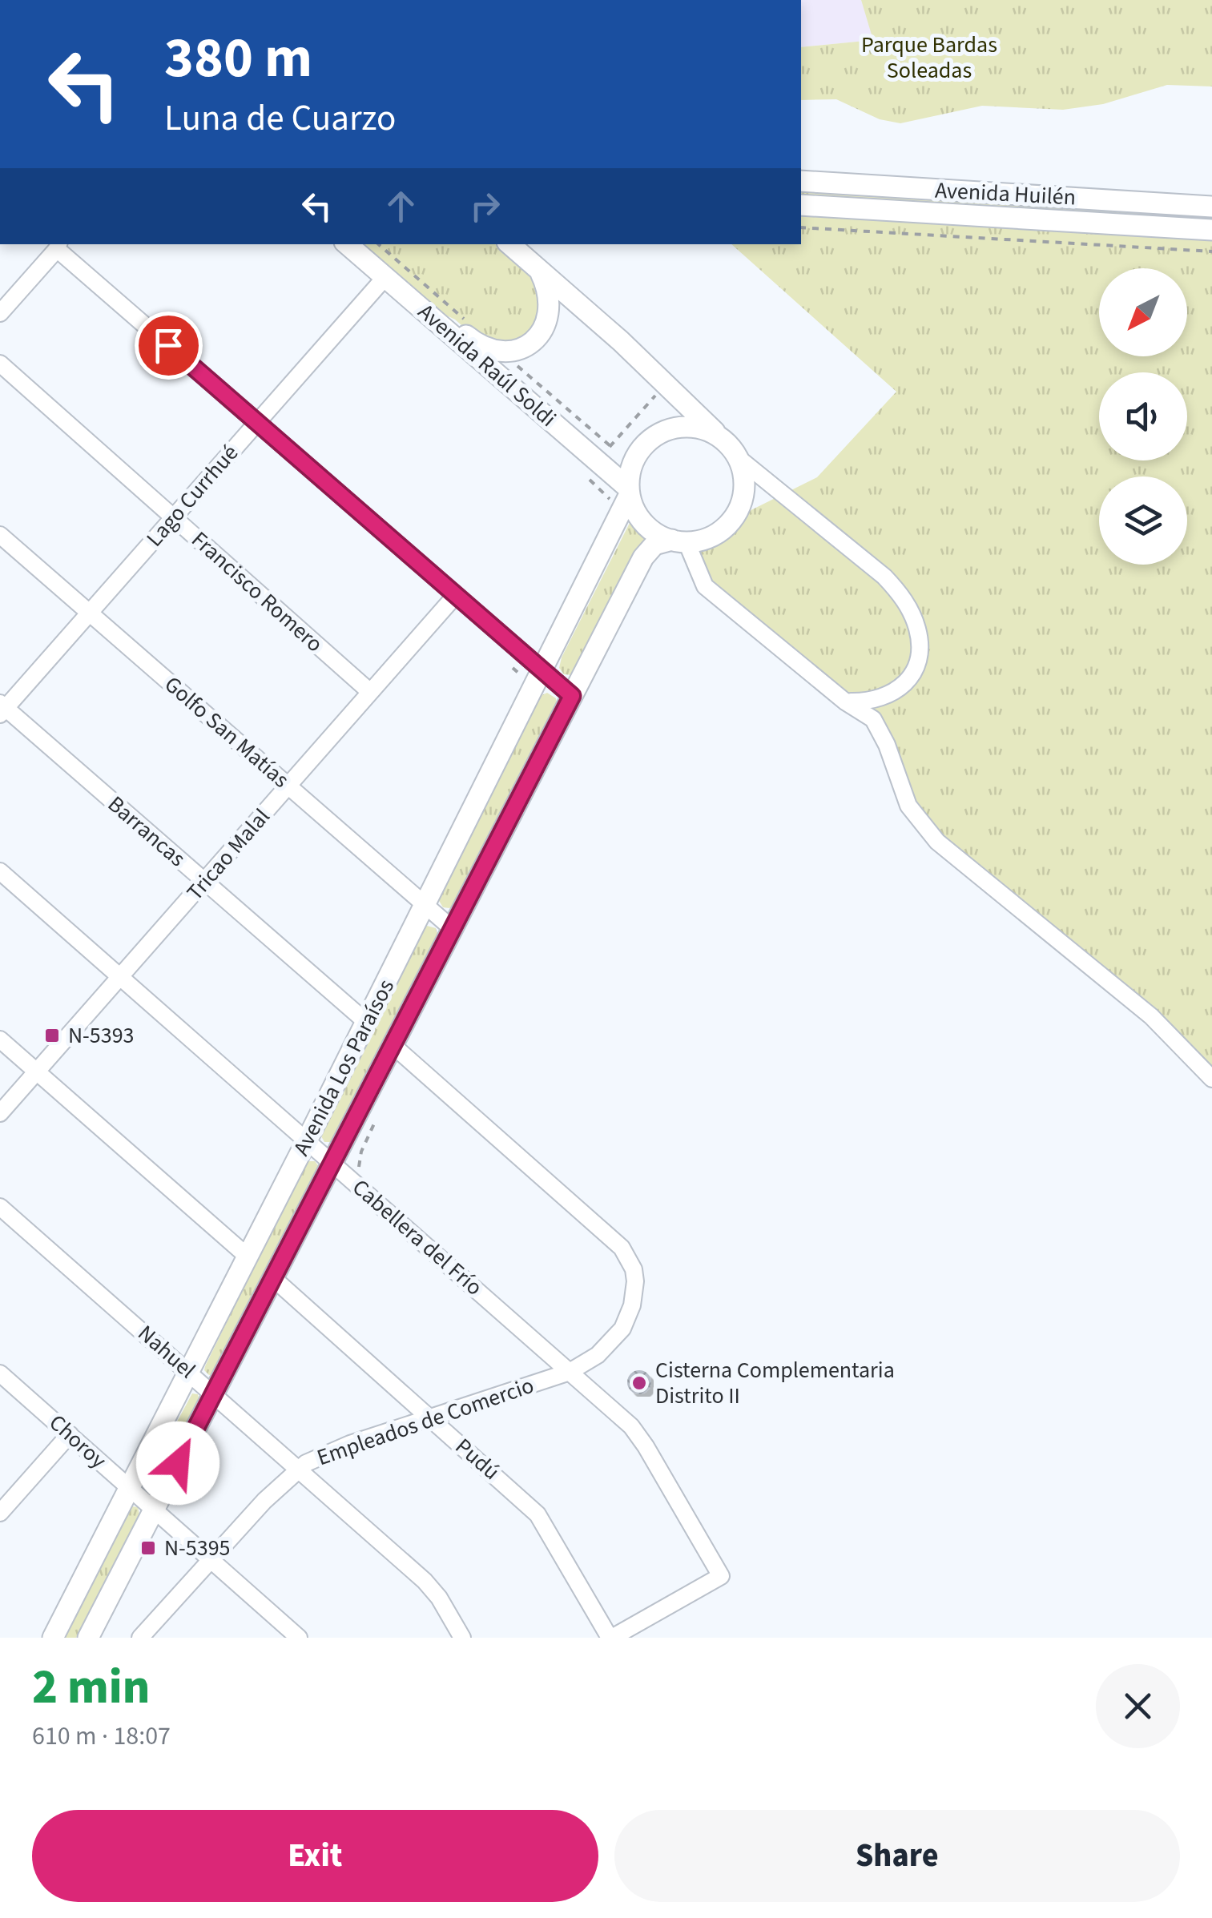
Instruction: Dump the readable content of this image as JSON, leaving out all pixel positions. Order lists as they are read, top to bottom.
{
  "streets": {
    "main road": ["Avenida Huilén", "Avenida Raúl Soldi", "Avenida Los Paraísos"],
    "street": [
      "Lago Currhué",
      "Francisco Romero",
      "Golfo San Matías",
      "Barrancas",
      "Tricao Malal",
      "Cabellera del Frío",
      "Nahuel",
      "Empleados de Comercio",
      "Choroy",
      "Pudú"
    ]
  },
  "crossings": [
    ["Avenida Raúl Soldi", "Lago Currhué"],
    ["Avenida Raúl Soldi", "Avenida Los Paraísos"],
    ["Lago Currhué", "Francisco Romero"],
    ["Lago Currhué", "Golfo San Matías"],
    ["Lago Currhué", "Barrancas"],
    ["Francisco Romero", "Tricao Malal"],
    ["Golfo San Matías", "Tricao Malal"],
    ["Golfo San Matías", "Avenida Los Paraísos"],
    ["Barrancas", "Tricao Malal"],
    ["Barrancas", "Avenida Los Paraísos"],
    ["Tricao Malal", "Cabellera del Frío"],
    ["Avenida Los Paraísos", "Cabellera del Frío"],
    ["Avenida Los Paraísos", "Nahuel"],
    ["Avenida Los Paraísos", "Empleados de Comercio"],
    ["Avenida Los Paraísos", "Choroy"],
    ["Avenida Los Paraísos", "Pudú"],
    ["Cabellera del Frío", "Empleados de Comercio"],
    ["Cabellera del Frío", "Pudú"],
    ["Nahuel", "Empleados de Comercio"],
    ["Empleados de Comercio", "Choroy"],
    ["Empleados de Comercio", "Pudú"]
  ],
  "parks": ["Parque Bardas Soleadas"],
  "places": {
    "transit": ["N-5393", "N-5395"],
    "other": ["Cisterna Complementaria Distrito II"]
  },
  "north": "bottom left",
  "page": {
    "turn": ["380 m", "Luna de Cuarzo"],
    "heading": ["2 min", "610 m · 18:07"],
    "buttons": ["Exit", "Share"]
  }
}
